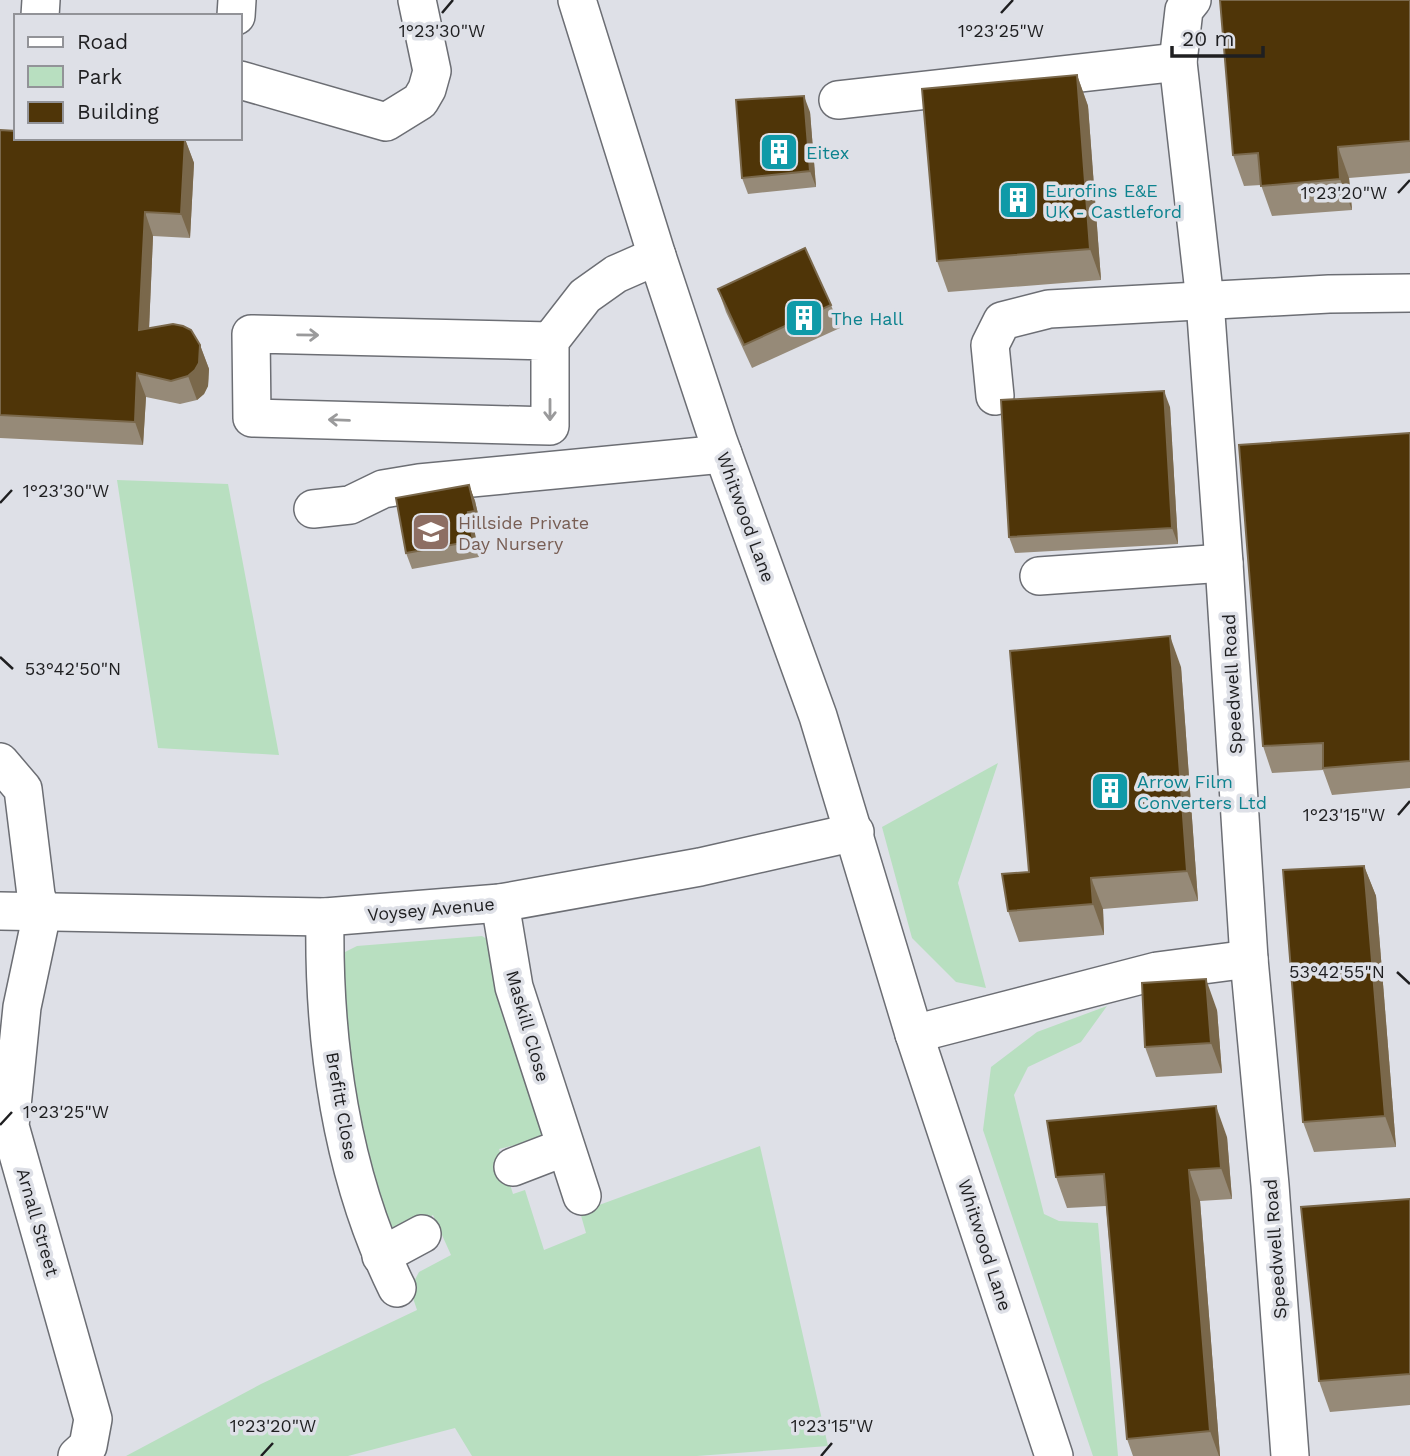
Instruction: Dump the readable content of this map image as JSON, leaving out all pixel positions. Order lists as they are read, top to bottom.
{
  "streets": {
    "street": [
      "Whitwood Lane",
      "Speedwell Road",
      "Voysey Avenue",
      "Maskill Close",
      "Brefitt Close",
      "Arnall Street"
    ]
  },
  "crossings": [
    ["Whitwood Lane", "Voysey Avenue"],
    ["Voysey Avenue", "Maskill Close"],
    ["Voysey Avenue", "Brefitt Close"],
    ["Voysey Avenue", "Arnall Street"]
  ],
  "places": {
    "building": [
      "Eitex",
      "Eurofins E&E UK - Castleford",
      "The Hall",
      "Arrow Film Converters Ltd"
    ],
    "school or university": ["Hillside Private Day Nursery"]
  },
  "legend": ["Road", "Park", "Building"],
  "scale_bar": "20 m",
  "coordinates": [
    "1°23'30\"W",
    "1°23'25\"W",
    "1°23'20\"W",
    "53°42'50\"N",
    "1°23'15\"W",
    "53°42'55\"N"
  ]
}
